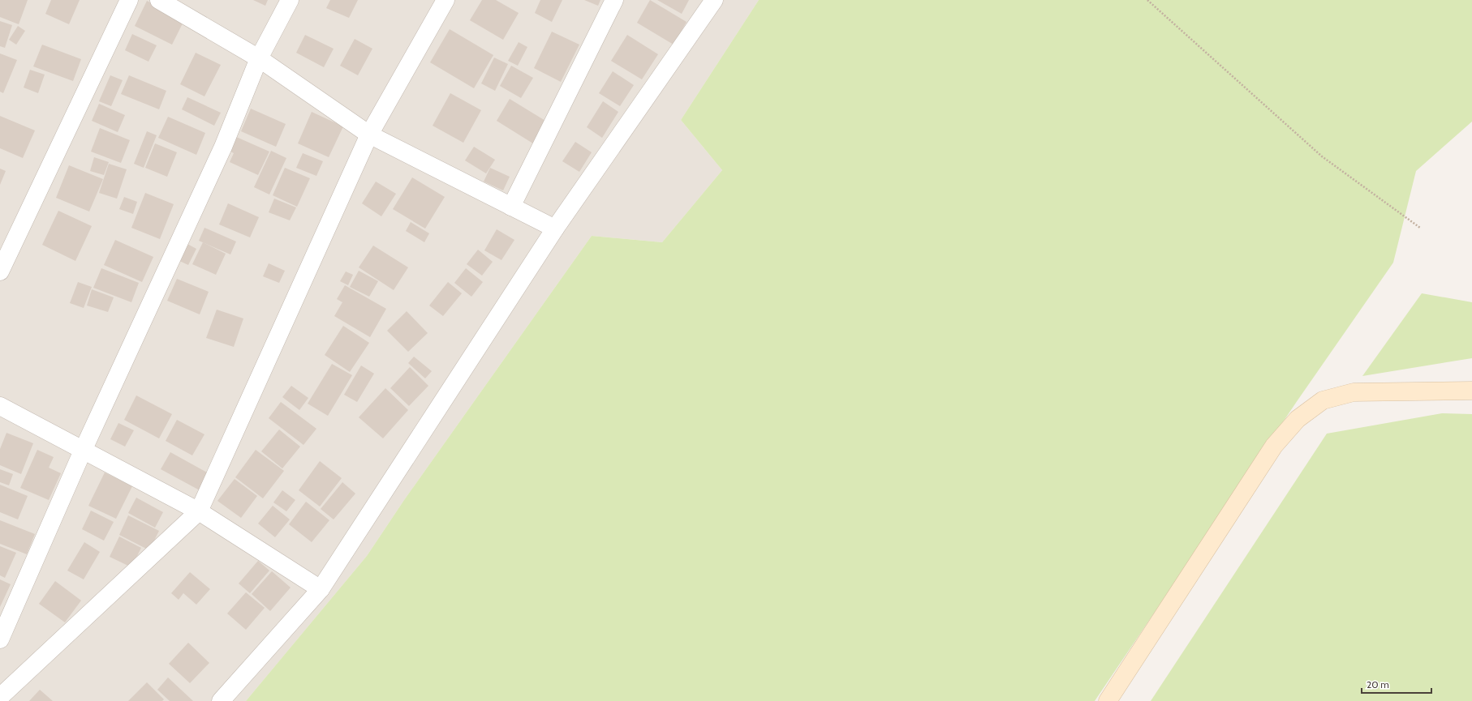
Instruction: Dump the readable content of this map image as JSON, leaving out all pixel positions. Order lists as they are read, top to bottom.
{
  "scale_bar": "20 m"
}
